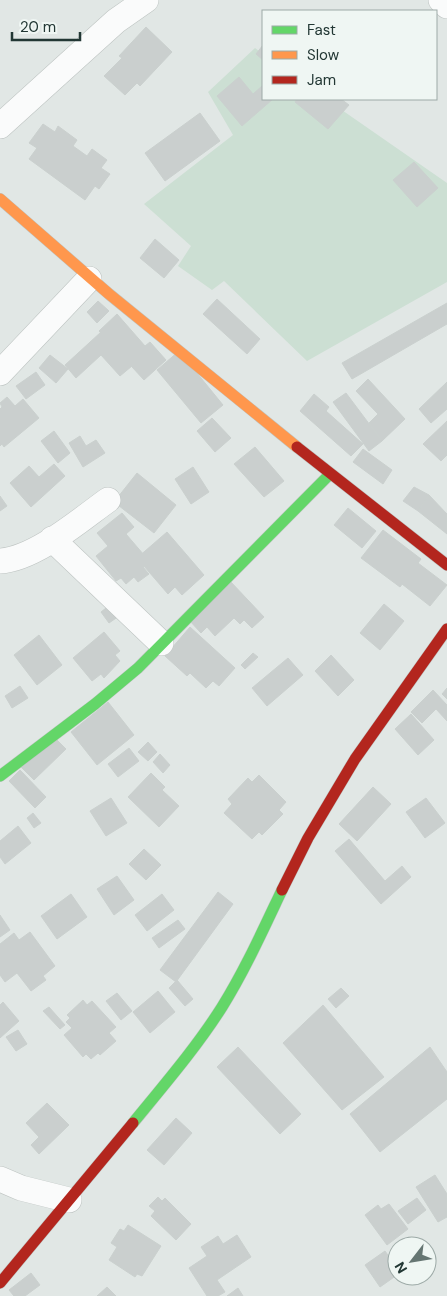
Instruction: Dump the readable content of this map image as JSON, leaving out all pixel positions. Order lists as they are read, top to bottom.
{
  "legend": ["Fast", "Slow", "Jam"],
  "scale_bar": "20 m",
  "north": "bottom left"
}
